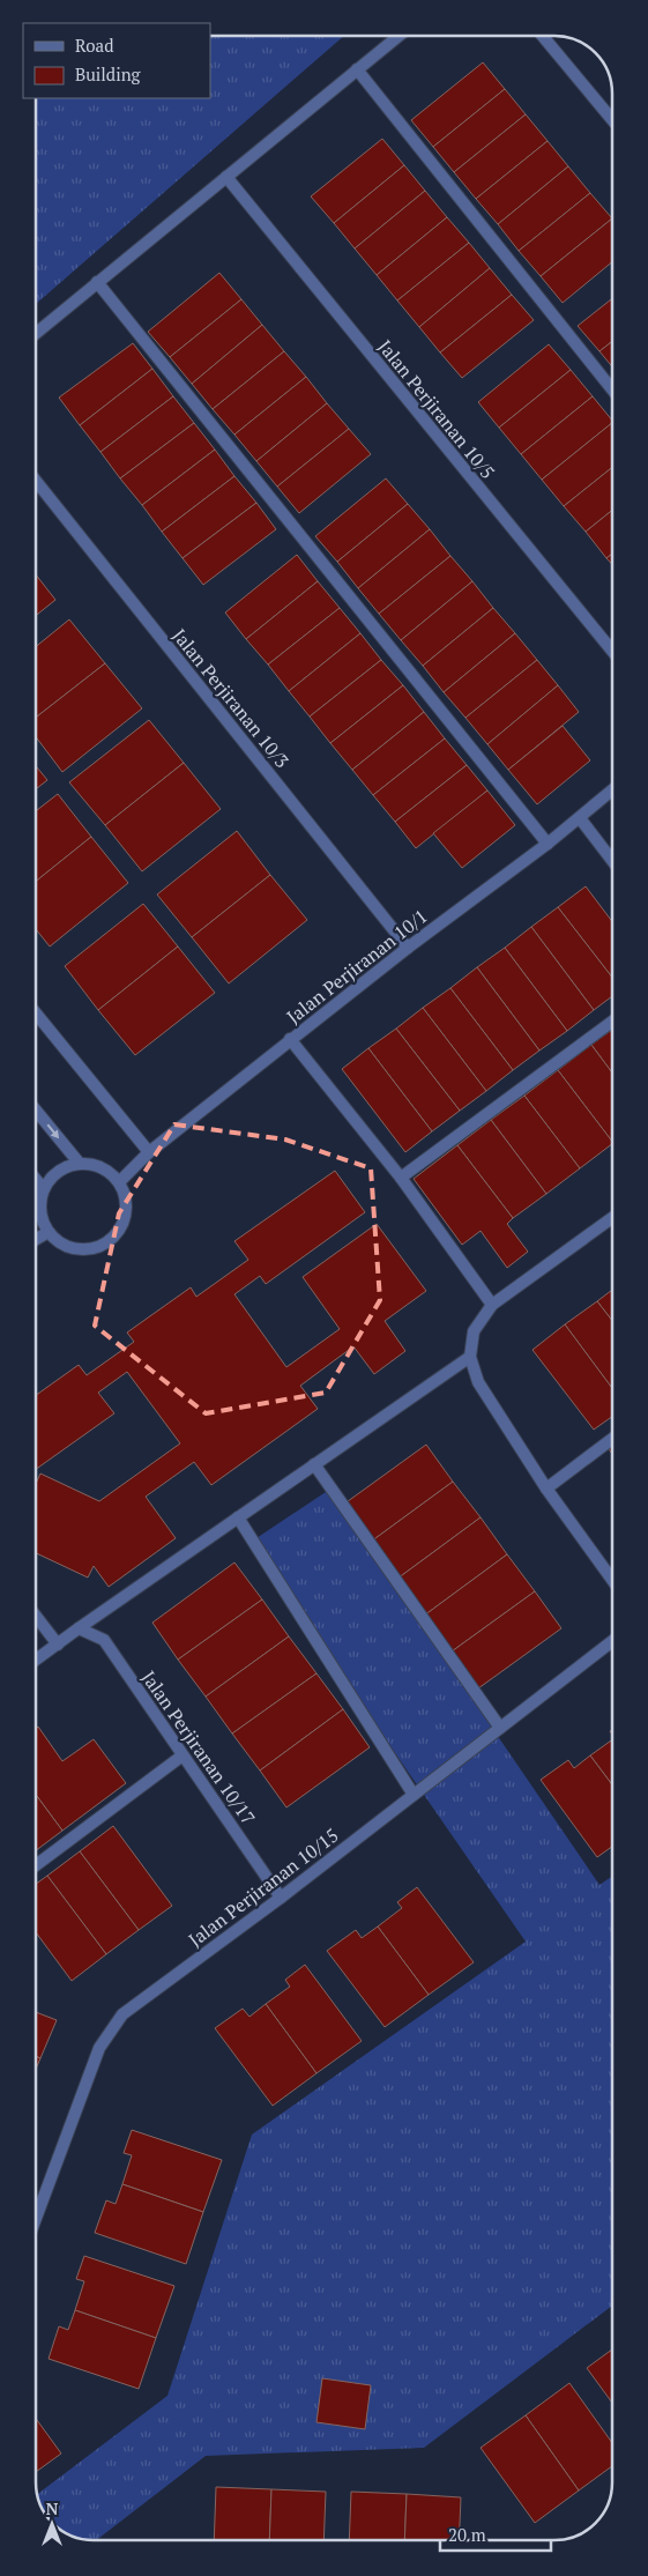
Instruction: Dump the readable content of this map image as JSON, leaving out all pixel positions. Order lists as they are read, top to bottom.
{
  "streets": {
    "street": [
      "Jalan Perjiranan 10/5",
      "Jalan Perjiranan 10/3",
      "Jalan Perjiranan 10/1",
      "Jalan Perjiranan 10/17",
      "Jalan Perjiranan 10/15"
    ]
  },
  "crossings": [
    ["Jalan Perjiranan 10/3", "Jalan Perjiranan 10/1"],
    ["Jalan Perjiranan 10/17", "Jalan Perjiranan 10/15"]
  ],
  "legend": ["Road", "Building"],
  "scale_bar": "20 m",
  "north": "top"
}
